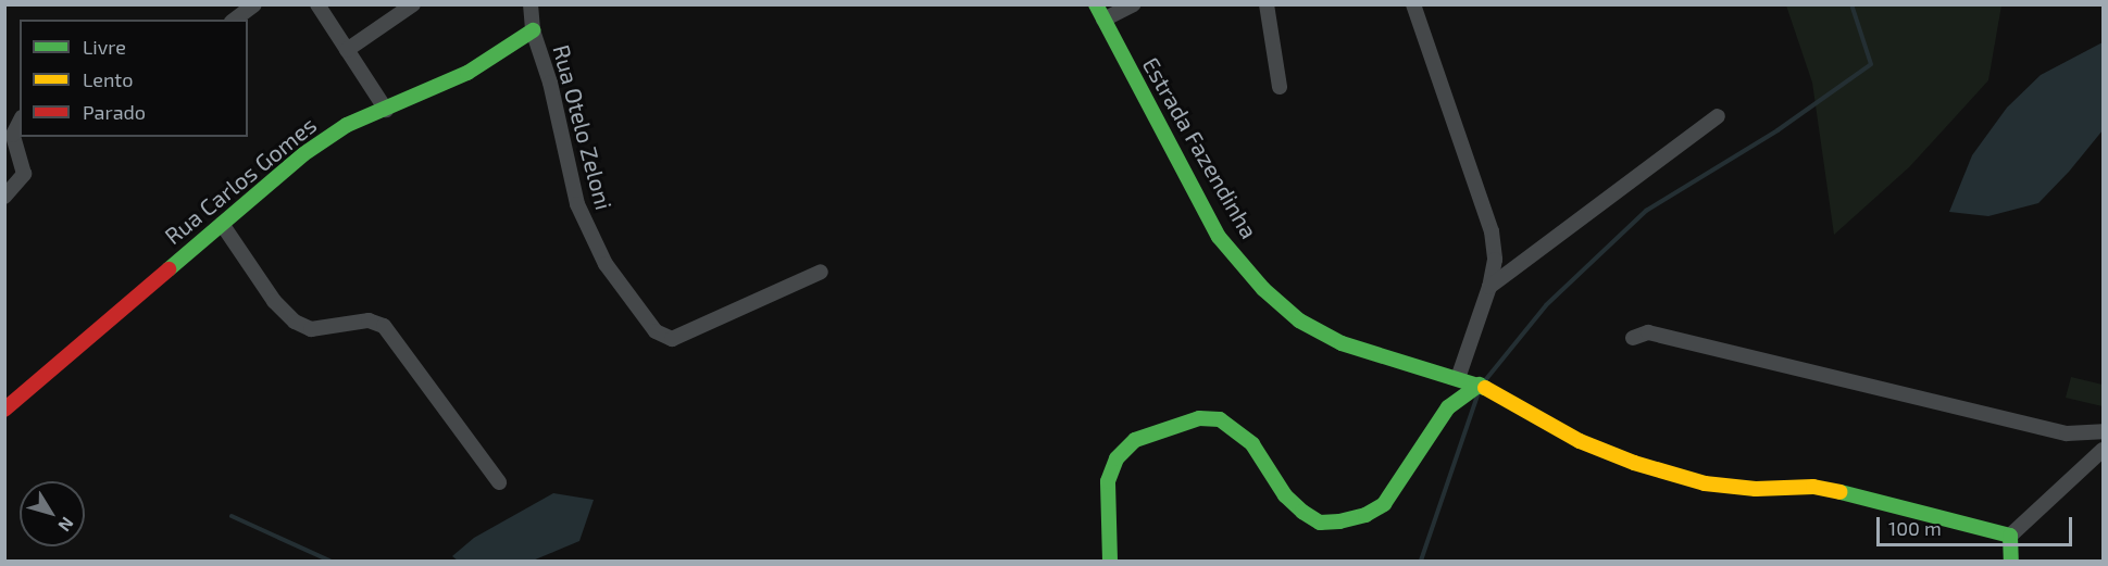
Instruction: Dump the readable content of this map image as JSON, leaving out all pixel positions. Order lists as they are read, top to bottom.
{
  "streets": {
    "street": ["Rua Otelo Zeloni", "Estrada Fazendinha", "Rua Carlos Gomes"]
  },
  "crossings": [
    ["Rua Otelo Zeloni", "Rua Carlos Gomes"]
  ],
  "legend": ["Livre", "Lento", "Parado"],
  "scale_bar": "100 m",
  "north": "bottom right"
}
